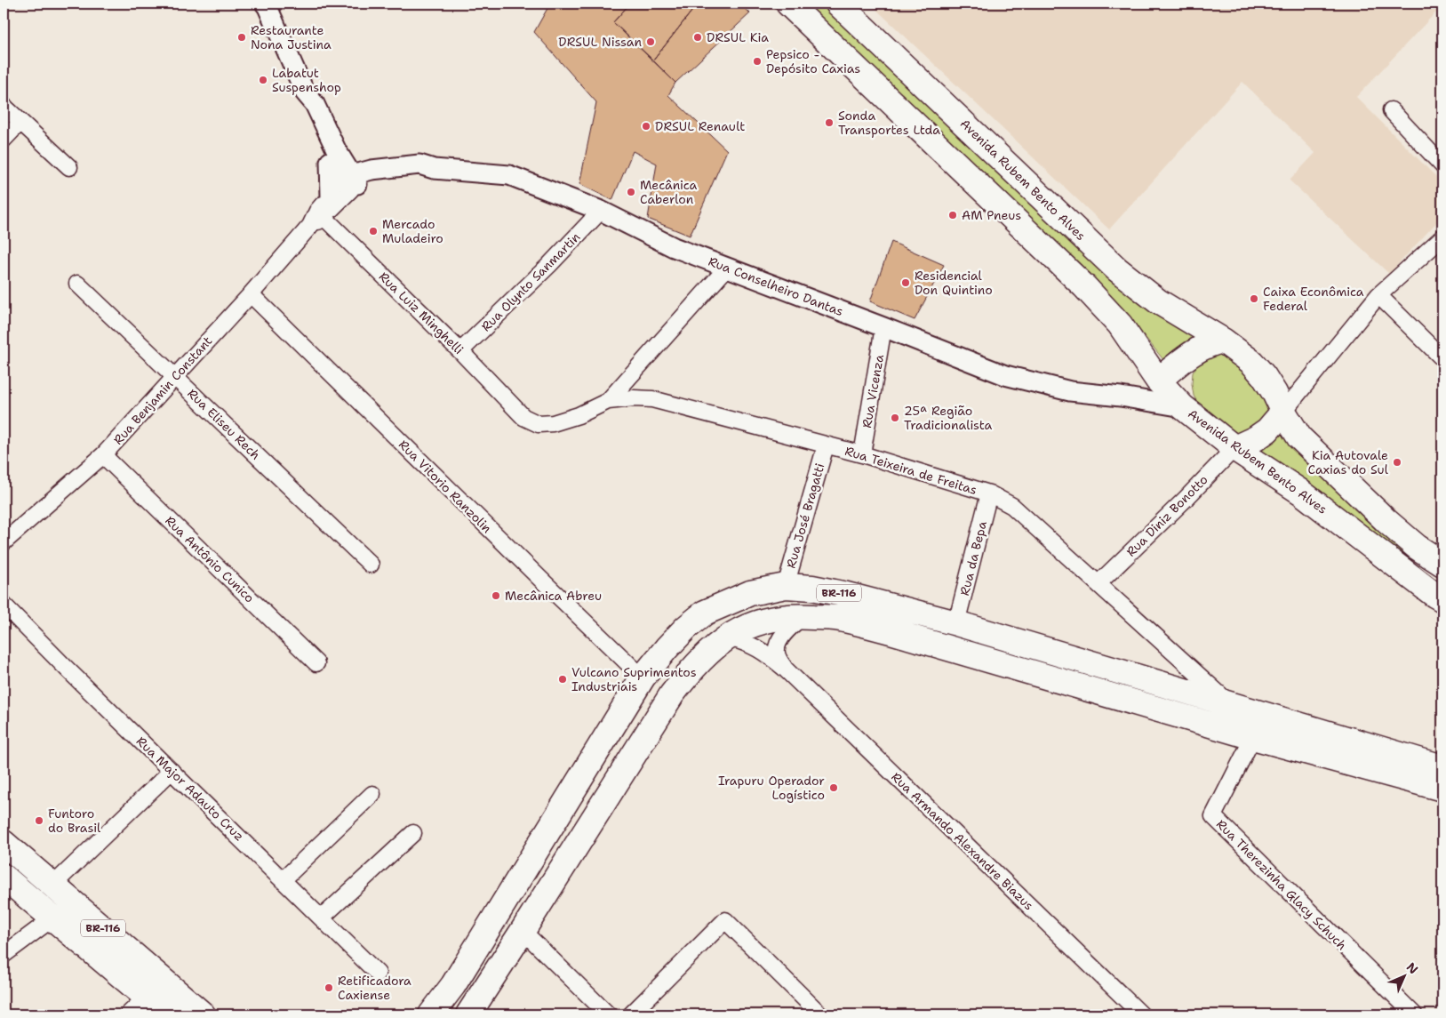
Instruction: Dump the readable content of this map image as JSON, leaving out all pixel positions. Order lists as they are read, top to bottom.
{
  "streets": {
    "main road": ["Avenida Rubem Bento Alves", "BR-116"],
    "street": [
      "Rua Olynto Sanmartin",
      "Rua Conselheiro Dantas",
      "Rua Luiz Minghelli",
      "Rua Benjamin Constant",
      "Rua Vicenza",
      "Rua Eliseu Rech",
      "Rua Teixeira de Freitas",
      "Rua Vitorio Ranzolin",
      "Rua José Bragatti",
      "Rua Diniz Bonotto",
      "Rua da Bepa",
      "Rua Antônio Cunico",
      "Rua Major Adauto Cruz",
      "Rua Armando Alexandre Biazus",
      "Rua Therezinha Glacy Schuch"
    ]
  },
  "crossings": [
    ["Avenida Rubem Bento Alves", "Rua Conselheiro Dantas"],
    ["Avenida Rubem Bento Alves", "Rua Diniz Bonotto"],
    ["Rua Olynto Sanmartin", "Rua Conselheiro Dantas"],
    ["Rua Olynto Sanmartin", "Rua Luiz Minghelli"],
    ["Rua Conselheiro Dantas", "Rua Benjamin Constant"],
    ["Rua Conselheiro Dantas", "Rua Vicenza"],
    ["Rua Luiz Minghelli", "Rua Benjamin Constant"],
    ["Rua Luiz Minghelli", "Rua Teixeira de Freitas"],
    ["Rua Benjamin Constant", "Rua Eliseu Rech"],
    ["Rua Benjamin Constant", "Rua Vitorio Ranzolin"],
    ["Rua Benjamin Constant", "Rua Antônio Cunico"],
    ["Rua Vicenza", "Rua Teixeira de Freitas"],
    ["Rua Teixeira de Freitas", "Rua José Bragatti"],
    ["Rua Teixeira de Freitas", "Rua Diniz Bonotto"],
    ["Rua Teixeira de Freitas", "Rua da Bepa"],
    ["Rua Teixeira de Freitas", "BR-116"],
    ["Rua Vitorio Ranzolin", "BR-116"],
    ["Rua José Bragatti", "BR-116"],
    ["Rua da Bepa", "BR-116"],
    ["BR-116", "Rua Armando Alexandre Biazus"],
    ["BR-116", "Rua Therezinha Glacy Schuch"]
  ],
  "places": [
    "Restaurante Nona Justina",
    "DRSUL Kia",
    "DRSUL Nissan",
    "Pepsico - Depósito Caxias",
    "Labatut Suspenshop",
    "Sonda Transportes Ltda",
    "DRSUL Renault",
    "Mecânica Caberlon",
    "AM Pneus",
    "Mercado Muladeiro",
    "Residencial Don Quintino",
    "Caixa Econômica Federal",
    "25ª Região Tradicionalista",
    "Kia Autovale Caxias do Sul",
    "Mecânica Abreu",
    "Vulcano Suprimentos Industriais",
    "Irapuru Operador Logístico",
    "Funtoro do Brasil",
    "Retificadora Caxiense"
  ],
  "north": "top right"
}
